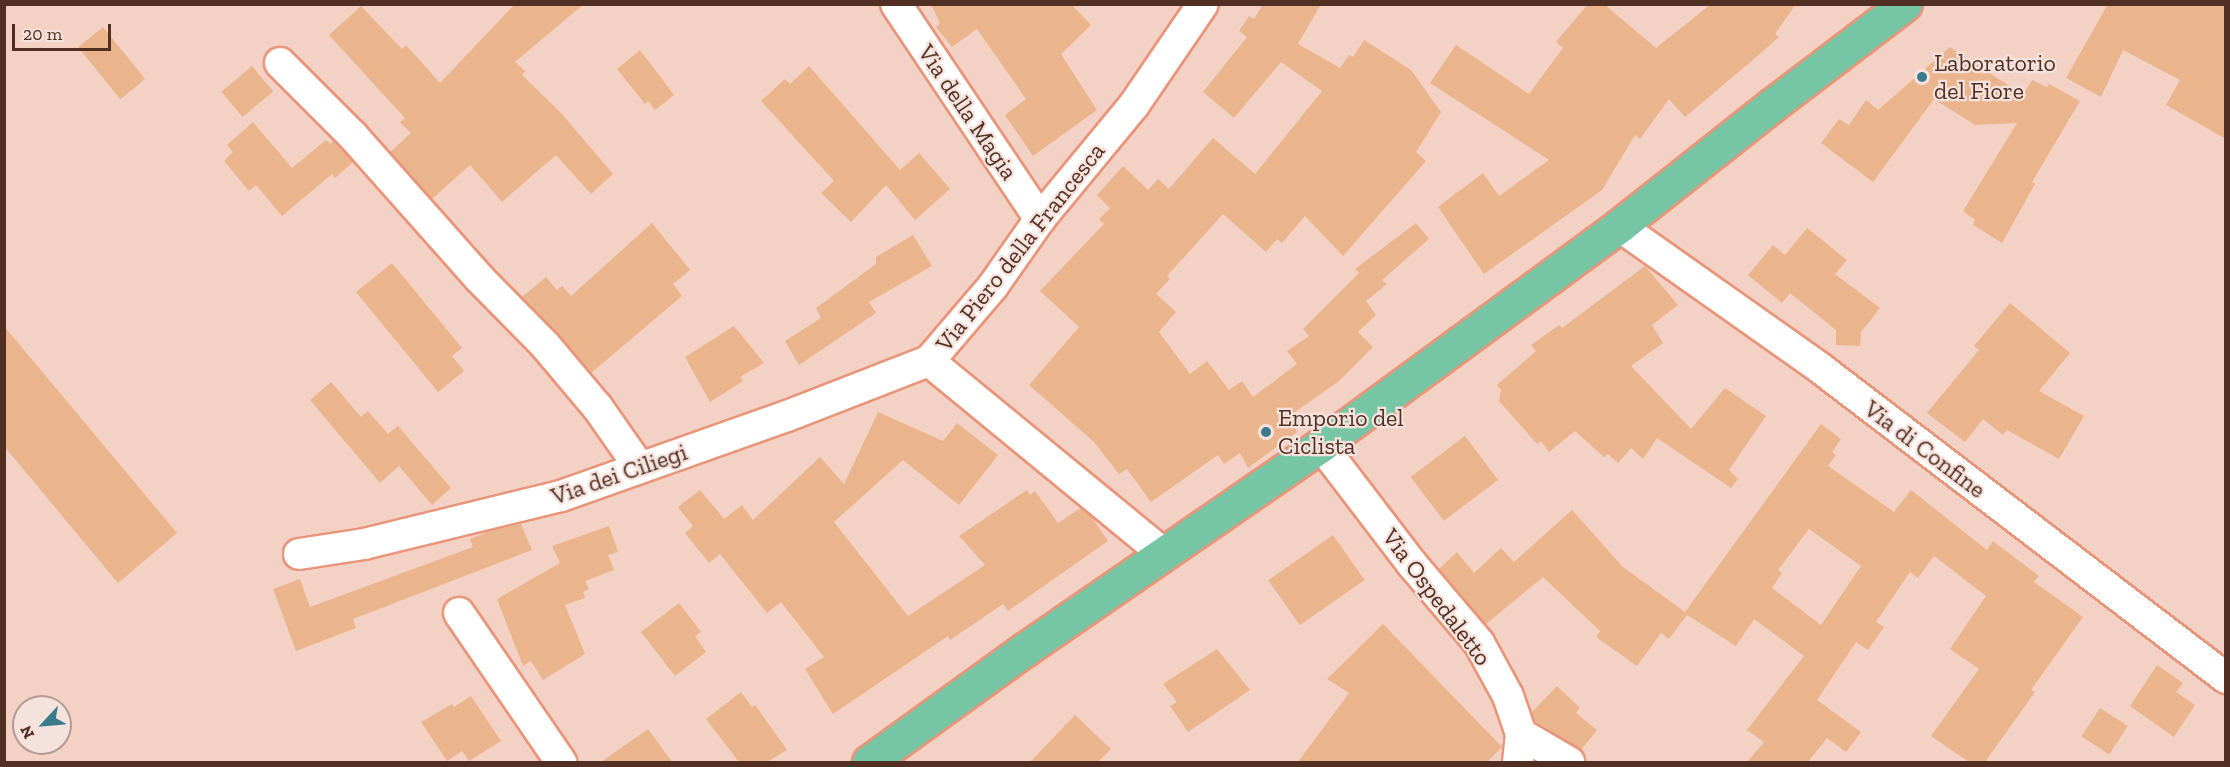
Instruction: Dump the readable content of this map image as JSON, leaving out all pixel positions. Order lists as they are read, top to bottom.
{
  "streets": {
    "street": [
      "Via della Magia",
      "Via Piero della Francesca",
      "Via di Confine",
      "Via dei Ciliegi",
      "Via Ospedaletto"
    ]
  },
  "crossings": [
    ["Via della Magia", "Via Piero della Francesca"],
    ["Via Piero della Francesca", "Via dei Ciliegi"]
  ],
  "places": ["Laboratorio del Fiore", "Emporio del Ciclista"],
  "scale_bar": "20 m",
  "north": "bottom left"
}
